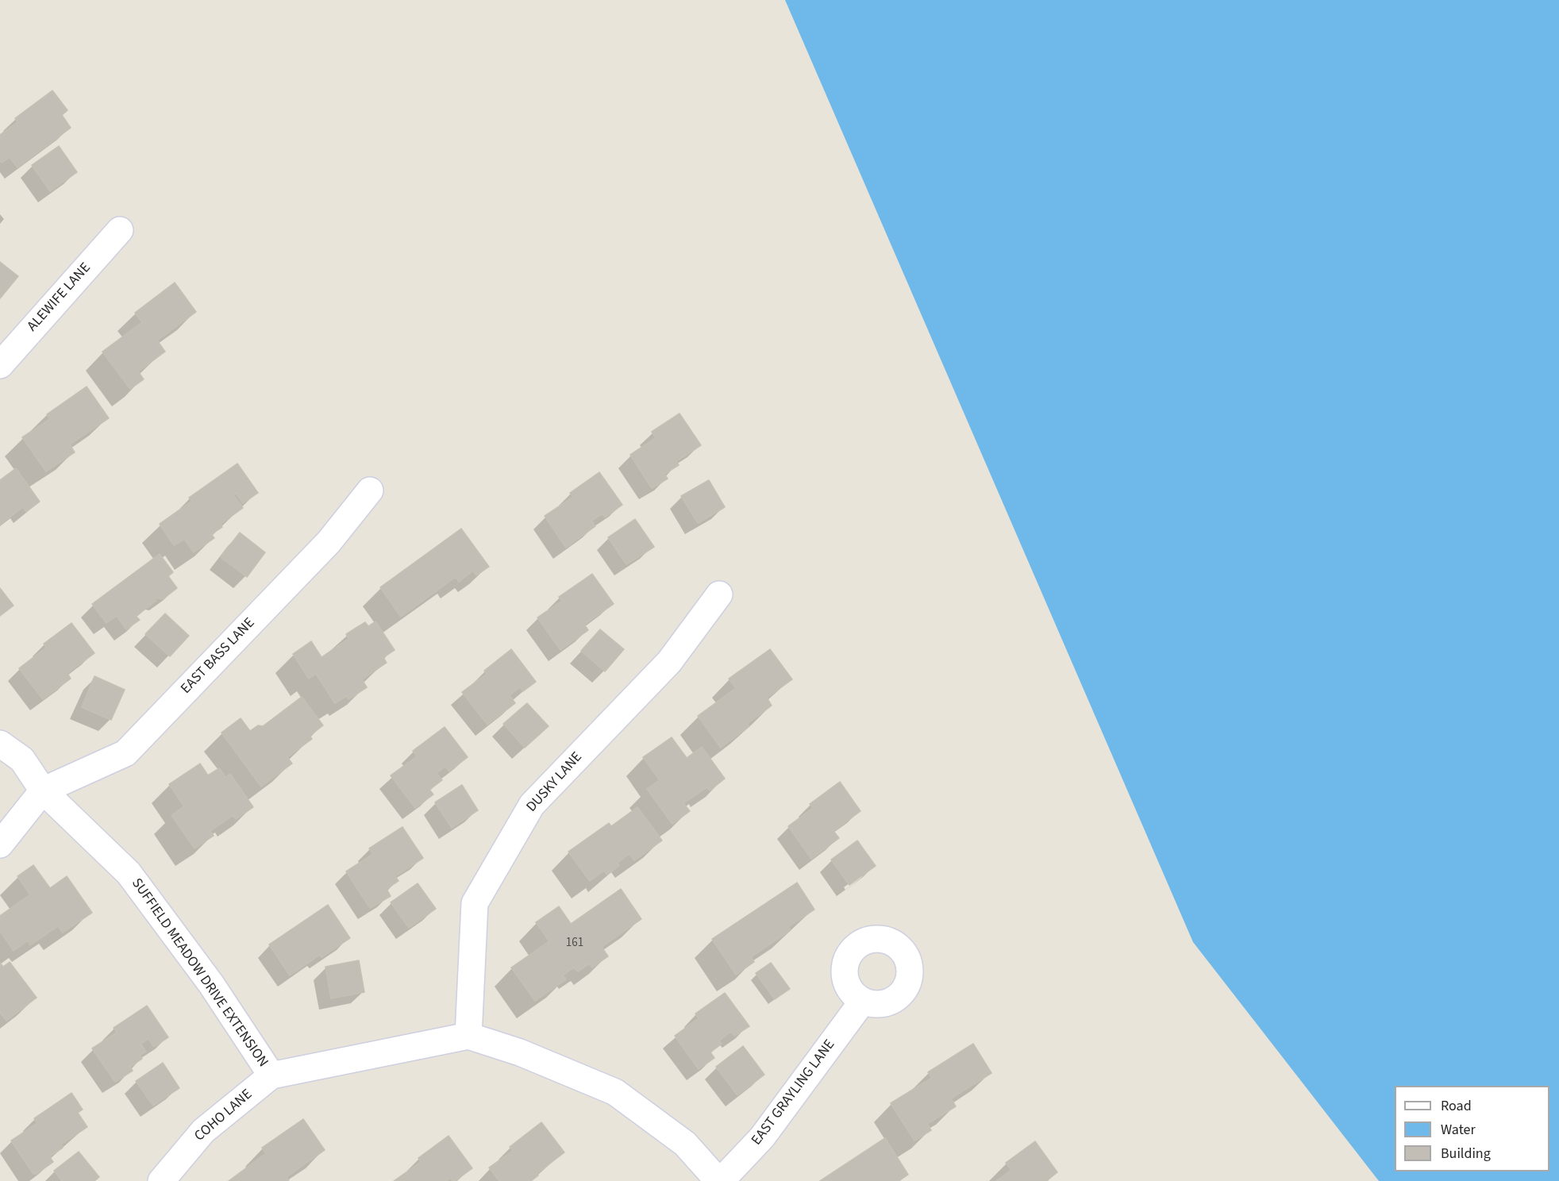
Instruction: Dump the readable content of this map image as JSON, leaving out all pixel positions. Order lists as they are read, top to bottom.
{
  "streets": {
    "street": [
      "ALEWIFE LANE",
      "EAST BASS LANE",
      "DUSKY LANE",
      "SUFFIELD MEADOW DRIVE EXTENSION",
      "EAST GRAYLING LANE",
      "COHO LANE"
    ]
  },
  "crossings": [
    ["EAST BASS LANE", "SUFFIELD MEADOW DRIVE EXTENSION"],
    ["DUSKY LANE", "SUFFIELD MEADOW DRIVE EXTENSION"],
    ["SUFFIELD MEADOW DRIVE EXTENSION", "EAST GRAYLING LANE"],
    ["SUFFIELD MEADOW DRIVE EXTENSION", "COHO LANE"]
  ],
  "house_numbers": ["161"],
  "legend": ["Road", "Water", "Building"]
}
